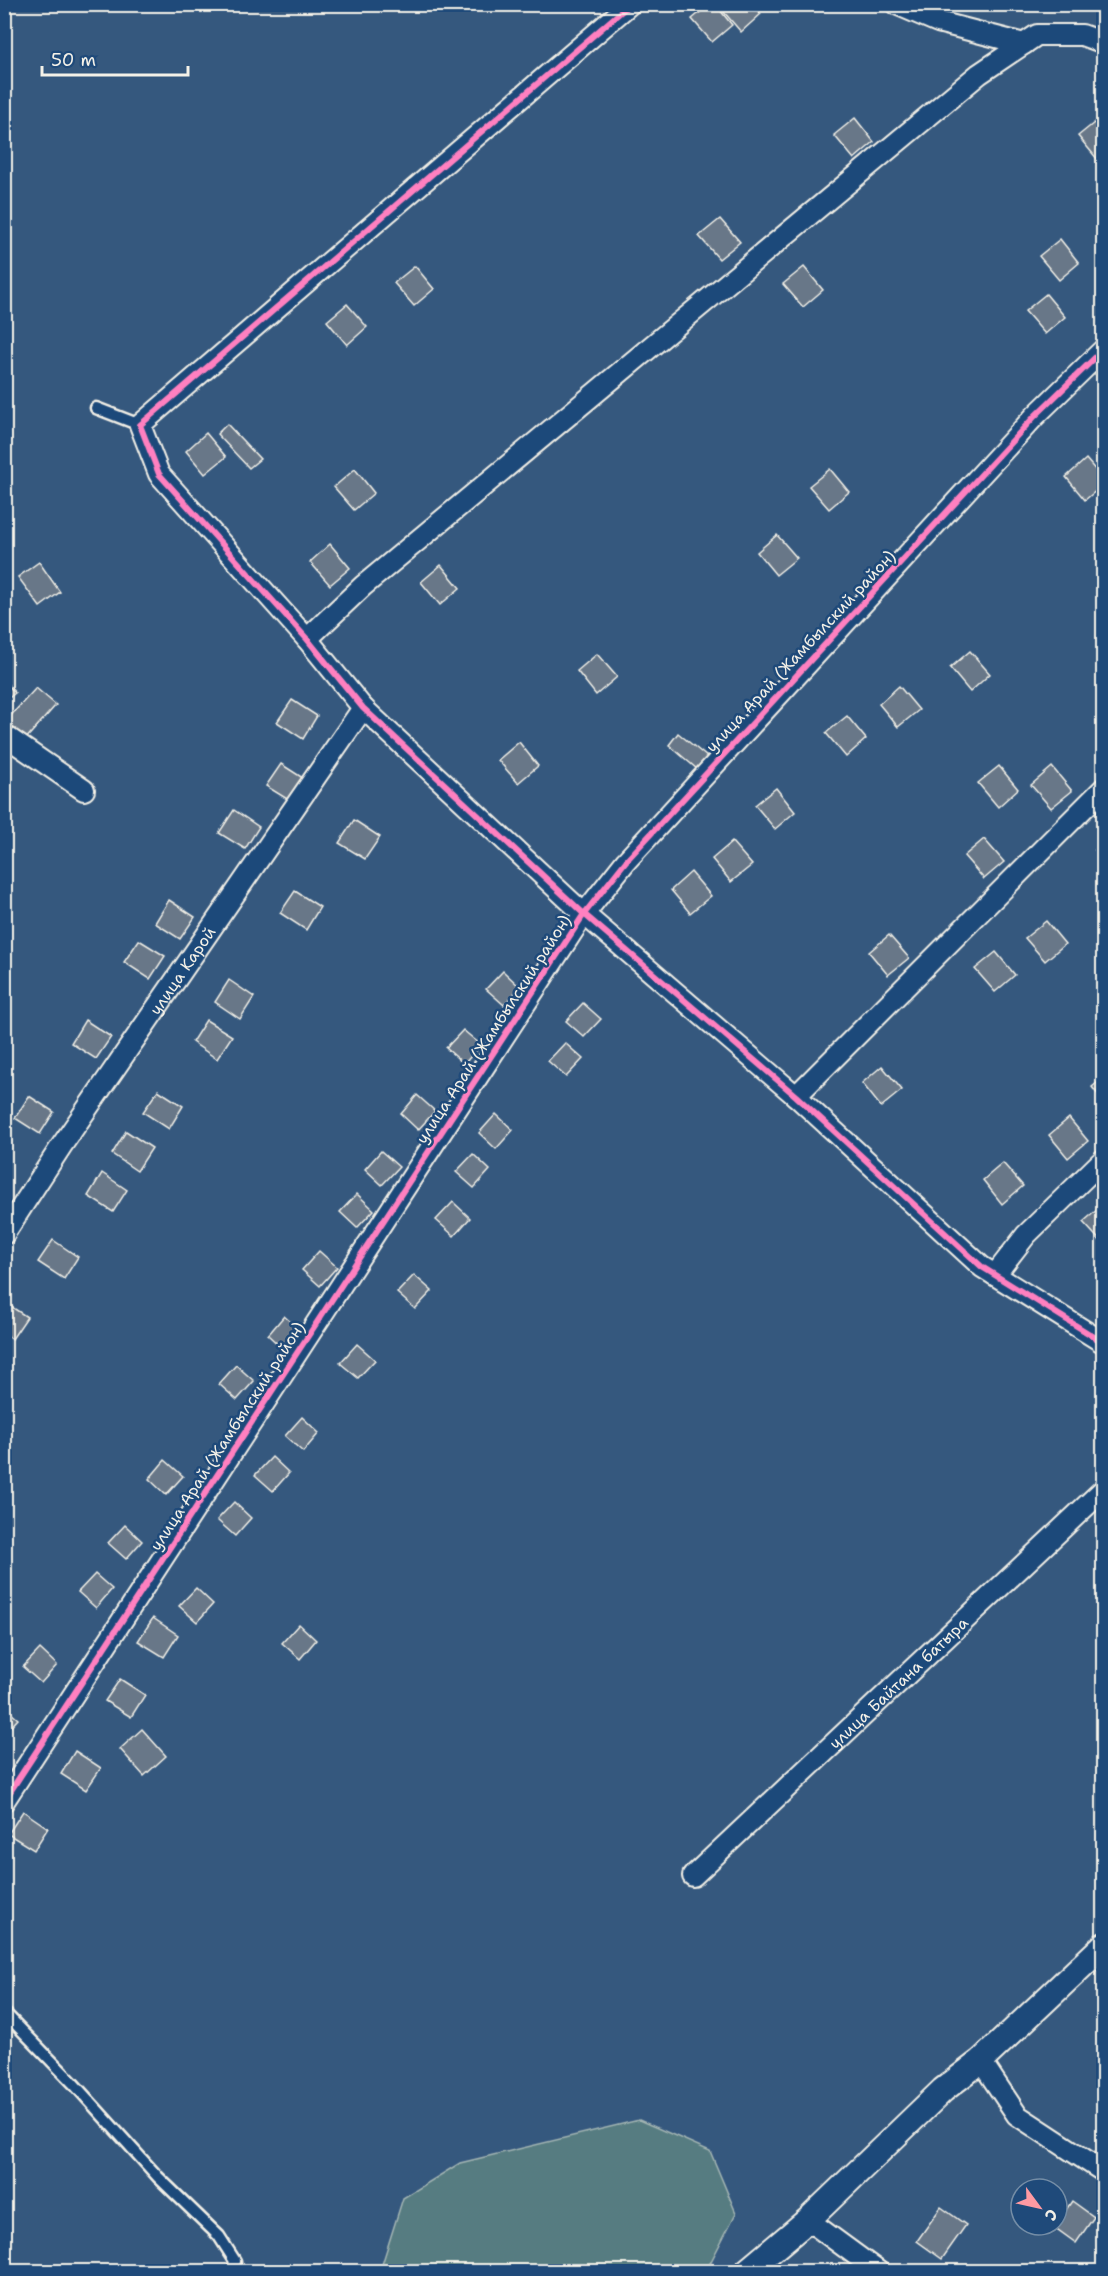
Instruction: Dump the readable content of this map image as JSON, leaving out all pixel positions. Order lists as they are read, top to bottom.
{
  "streets": {
    "street": ["улица Арай (Жамбылский район)", "улица Карой", "улица Байтана батыра"]
  },
  "scale_bar": "50 m",
  "north": "bottom right"
}
